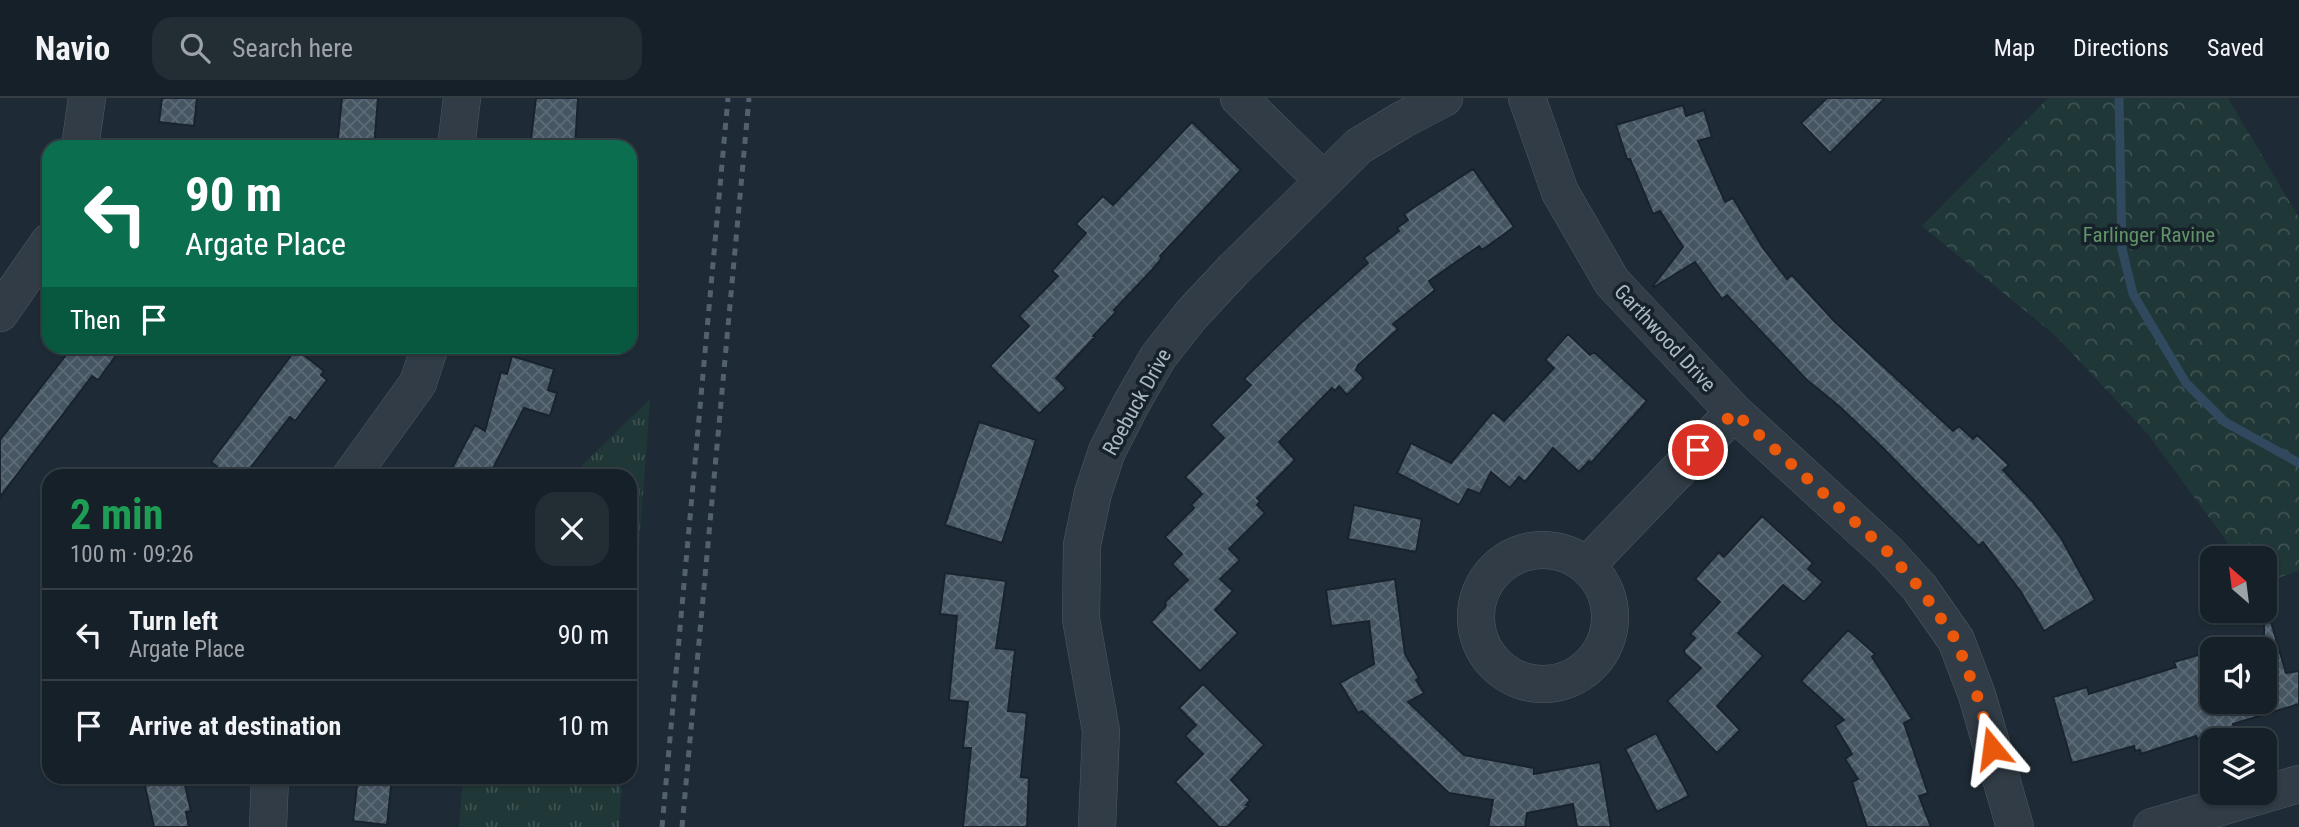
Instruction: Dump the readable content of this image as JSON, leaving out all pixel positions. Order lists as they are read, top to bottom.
{
  "streets": {
    "street": ["Garthwood Drive", "Roebuck Drive"]
  },
  "parks": ["Farlinger Ravine"],
  "north": "top left",
  "page": {
    "header": "Navio",
    "search": "Search here",
    "nav": ["Map", "Directions", "Saved"],
    "turn": ["90 m", "Argate Place"],
    "then": "Then",
    "heading": ["2 min", "100 m · 09:26"],
    "list": [
      {
        "name": "Turn left",
        "note": "Argate Place",
        "value": "90 m"
      },
      {
        "name": "Arrive at destination",
        "value": "10 m"
      }
    ]
  }
}
